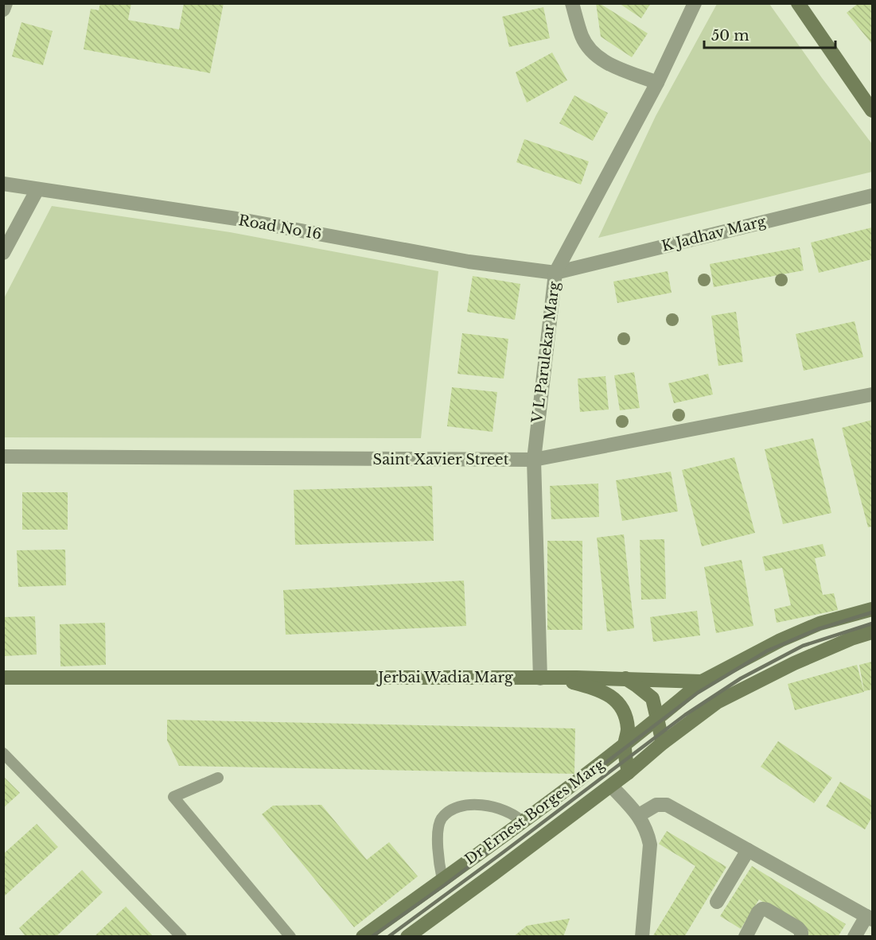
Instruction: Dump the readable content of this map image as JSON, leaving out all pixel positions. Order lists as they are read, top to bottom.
{
  "streets": {
    "main road": ["Jerbai Wadia Marg", "Dr Ernest Borges Marg"],
    "street": [
      "Road No 16",
      "K Jadhav Marg",
      "V L Parulekar Marg",
      "Saint Xavier Street"
    ]
  },
  "crossings": [
    ["Road No 16", "K Jadhav Marg"],
    ["Road No 16", "V L Parulekar Marg"],
    ["K Jadhav Marg", "V L Parulekar Marg"],
    ["V L Parulekar Marg", "Saint Xavier Street"],
    ["V L Parulekar Marg", "Jerbai Wadia Marg"],
    ["Jerbai Wadia Marg", "Dr Ernest Borges Marg"]
  ],
  "scale_bar": "50 m"
}
